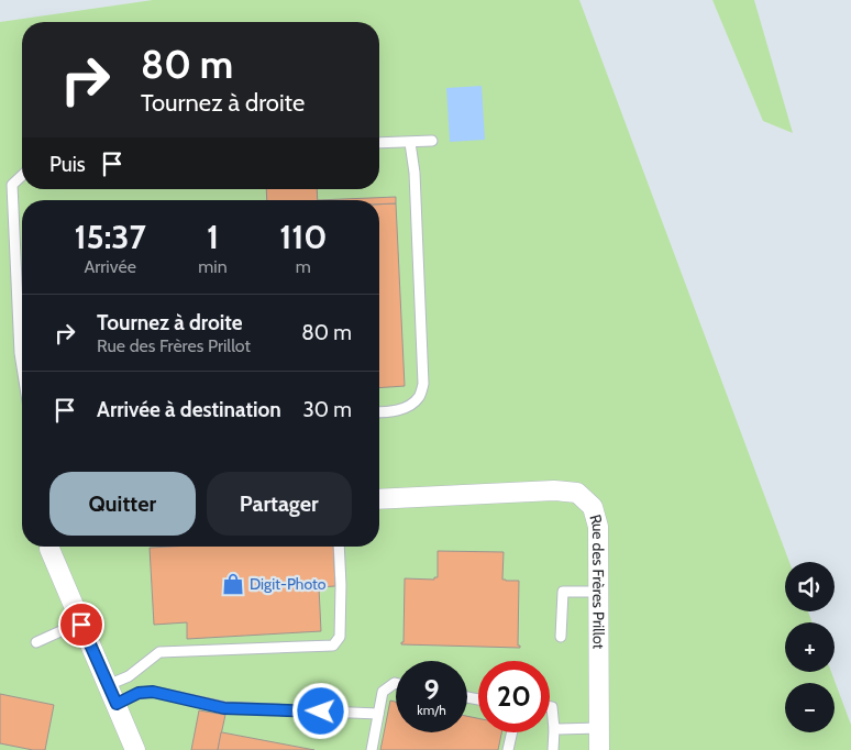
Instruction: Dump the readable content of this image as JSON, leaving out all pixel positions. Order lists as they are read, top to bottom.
{
  "streets": {
    "street": ["Rue des Frères Prillot"]
  },
  "places": {
    "shop": ["Digit-Photo"]
  },
  "page": {
    "turn": ["80 m", "Tournez à droite"],
    "then": "Puis",
    "eta": [
      "15:37",
      "Arrivée",
      "1",
      "min",
      "110",
      "m"
    ],
    "list": [
      {
        "name": "Tournez à droite",
        "note": "Rue des Frères Prillot",
        "value": "80 m"
      },
      {
        "name": "Arrivée à destination",
        "value": "30 m"
      }
    ],
    "buttons": ["Quitter", "Partager"],
    "map_buttons": ["+", "−"],
    "speed": "9 km/h",
    "limit": "20"
  }
}
